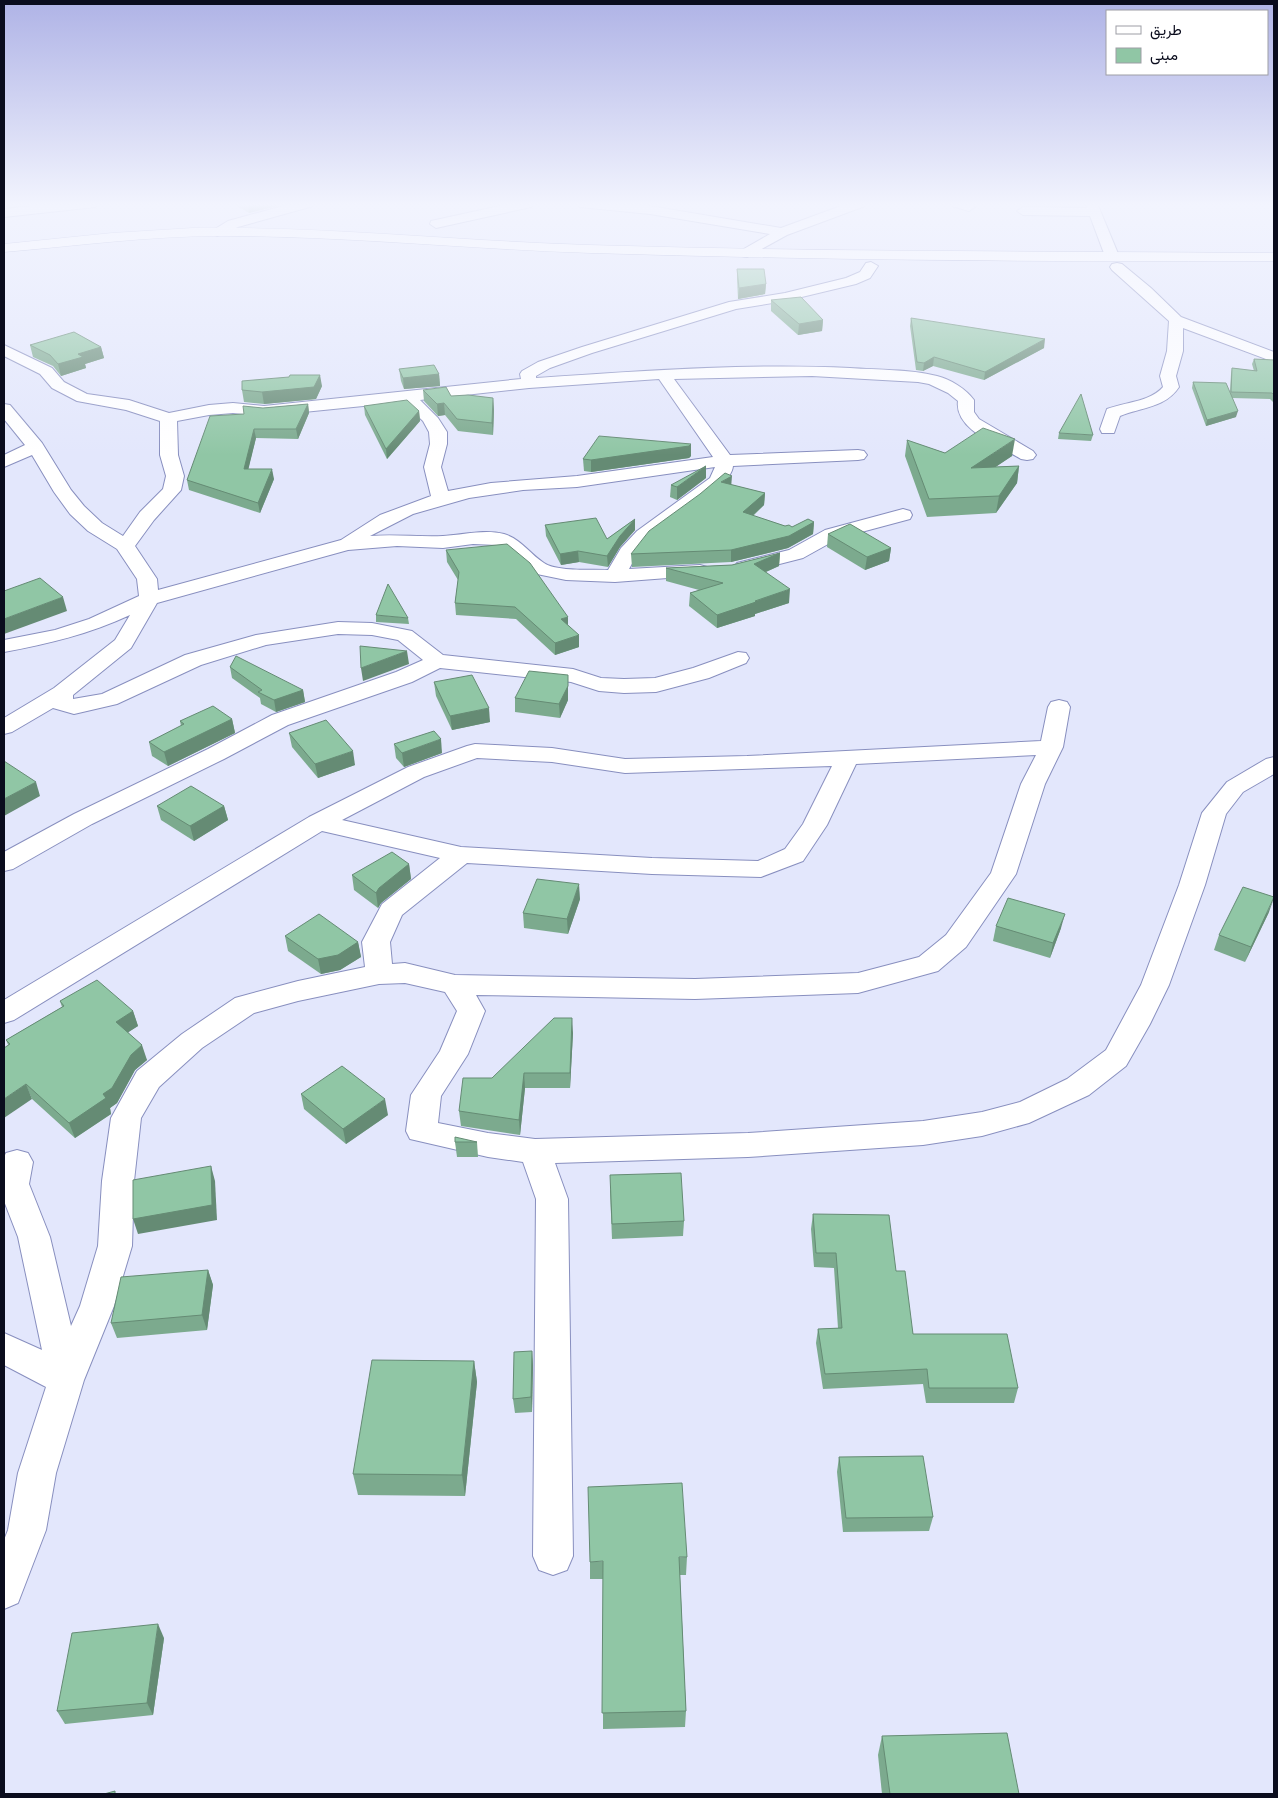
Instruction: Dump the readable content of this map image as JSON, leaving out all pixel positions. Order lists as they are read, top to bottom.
{
  "legend": ["طريق", "مبنى"]
}
